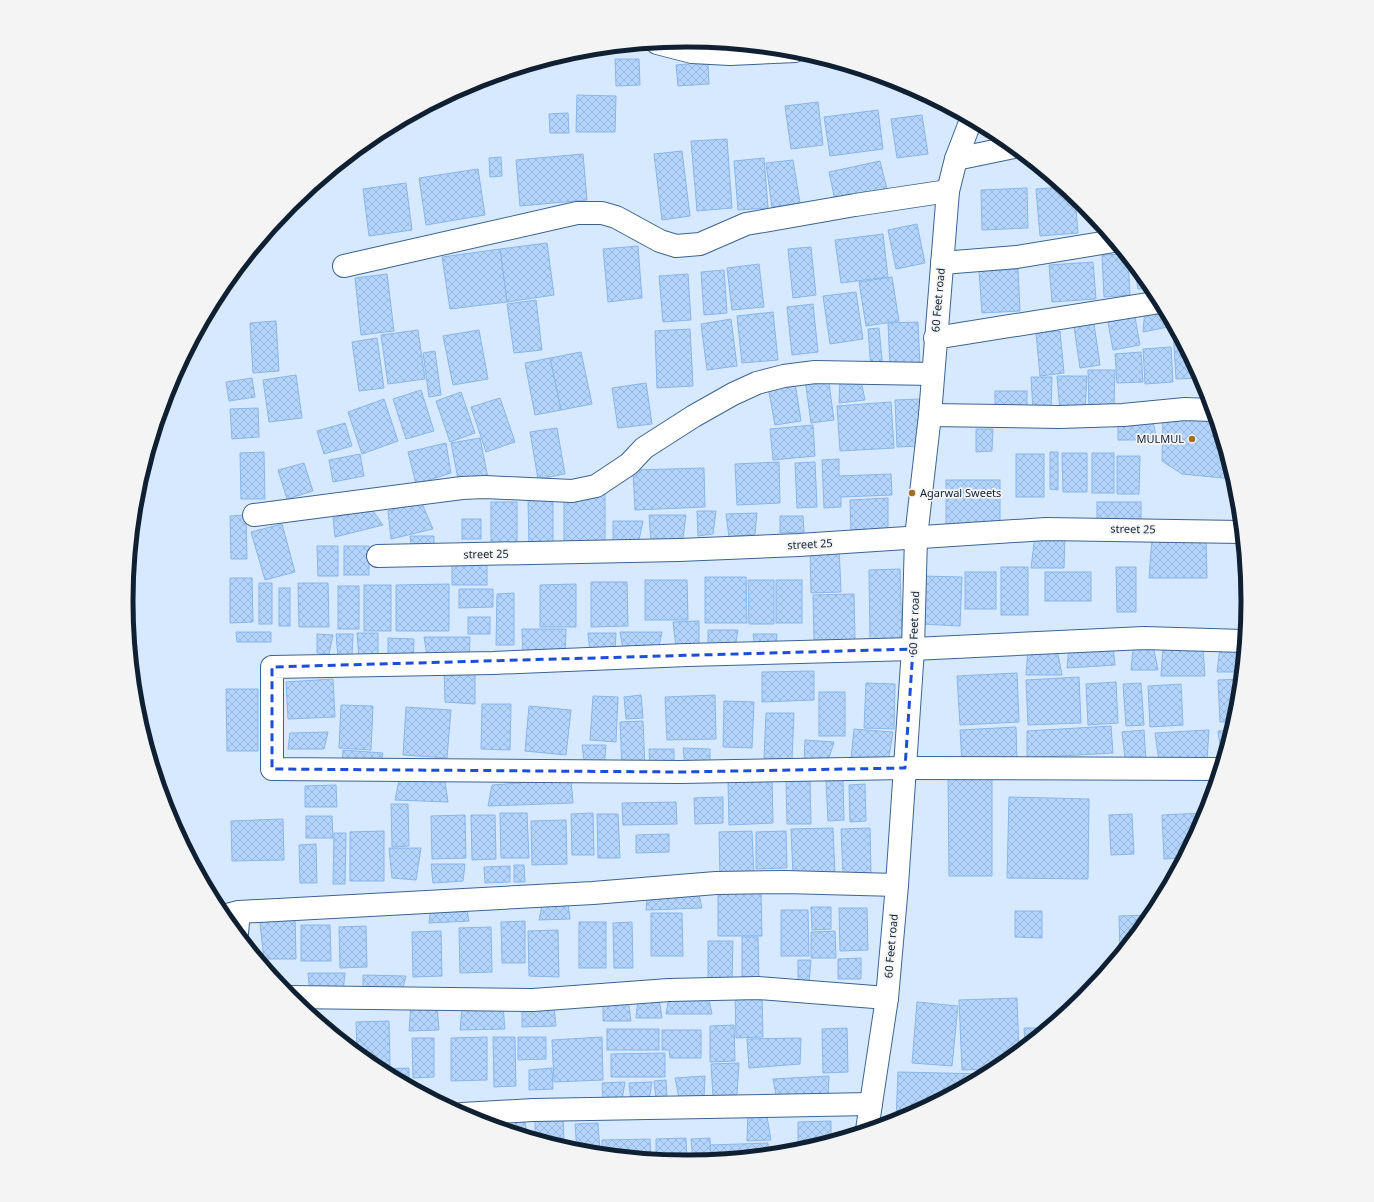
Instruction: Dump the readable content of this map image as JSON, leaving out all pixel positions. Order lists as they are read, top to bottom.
{
  "streets": {
    "street": ["60 Feet road", "street 25"]
  },
  "crossings": [
    ["60 Feet road", "street 25"]
  ],
  "places": ["MULMUL", "Agarwal Sweets"]
}
